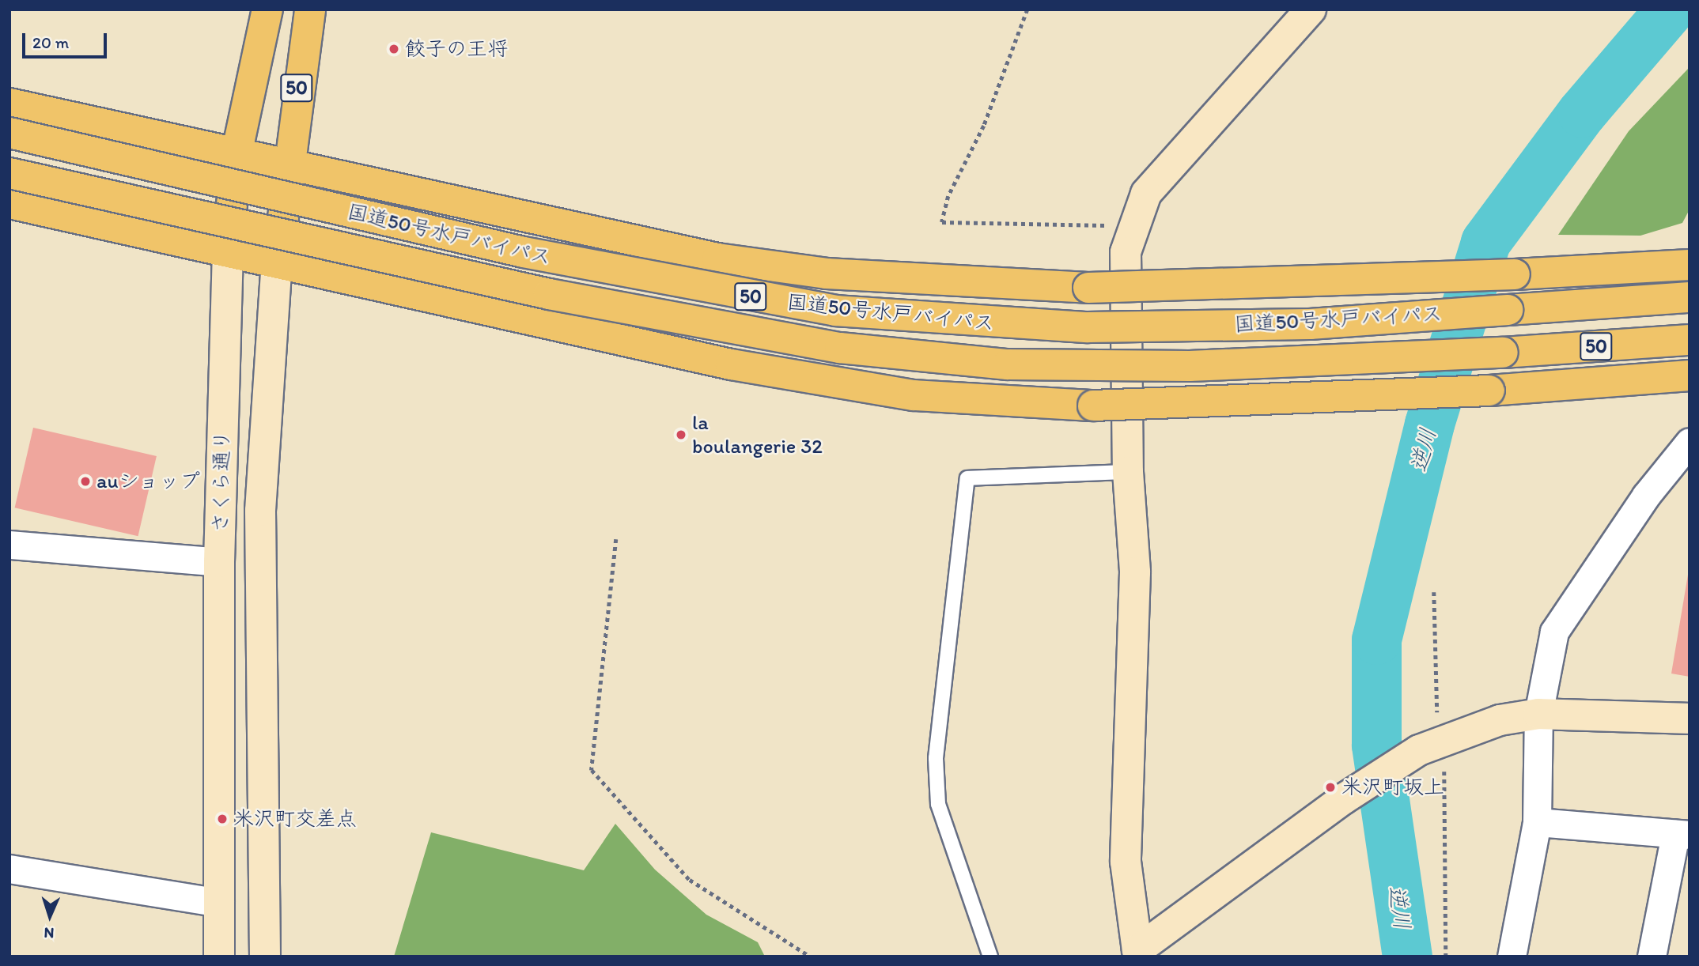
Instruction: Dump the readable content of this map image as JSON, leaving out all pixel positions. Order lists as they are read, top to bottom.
{
  "streets": {
    "main road": ["50", "国道50号水戸バイパス", "さくら通り"]
  },
  "water": ["逆川"],
  "places": [
    "餃子の王将",
    "la boulangerie 32",
    "auショップ",
    "米沢町坂上",
    "米沢町交差点"
  ],
  "scale_bar": "20 m",
  "north": "bottom"
}
